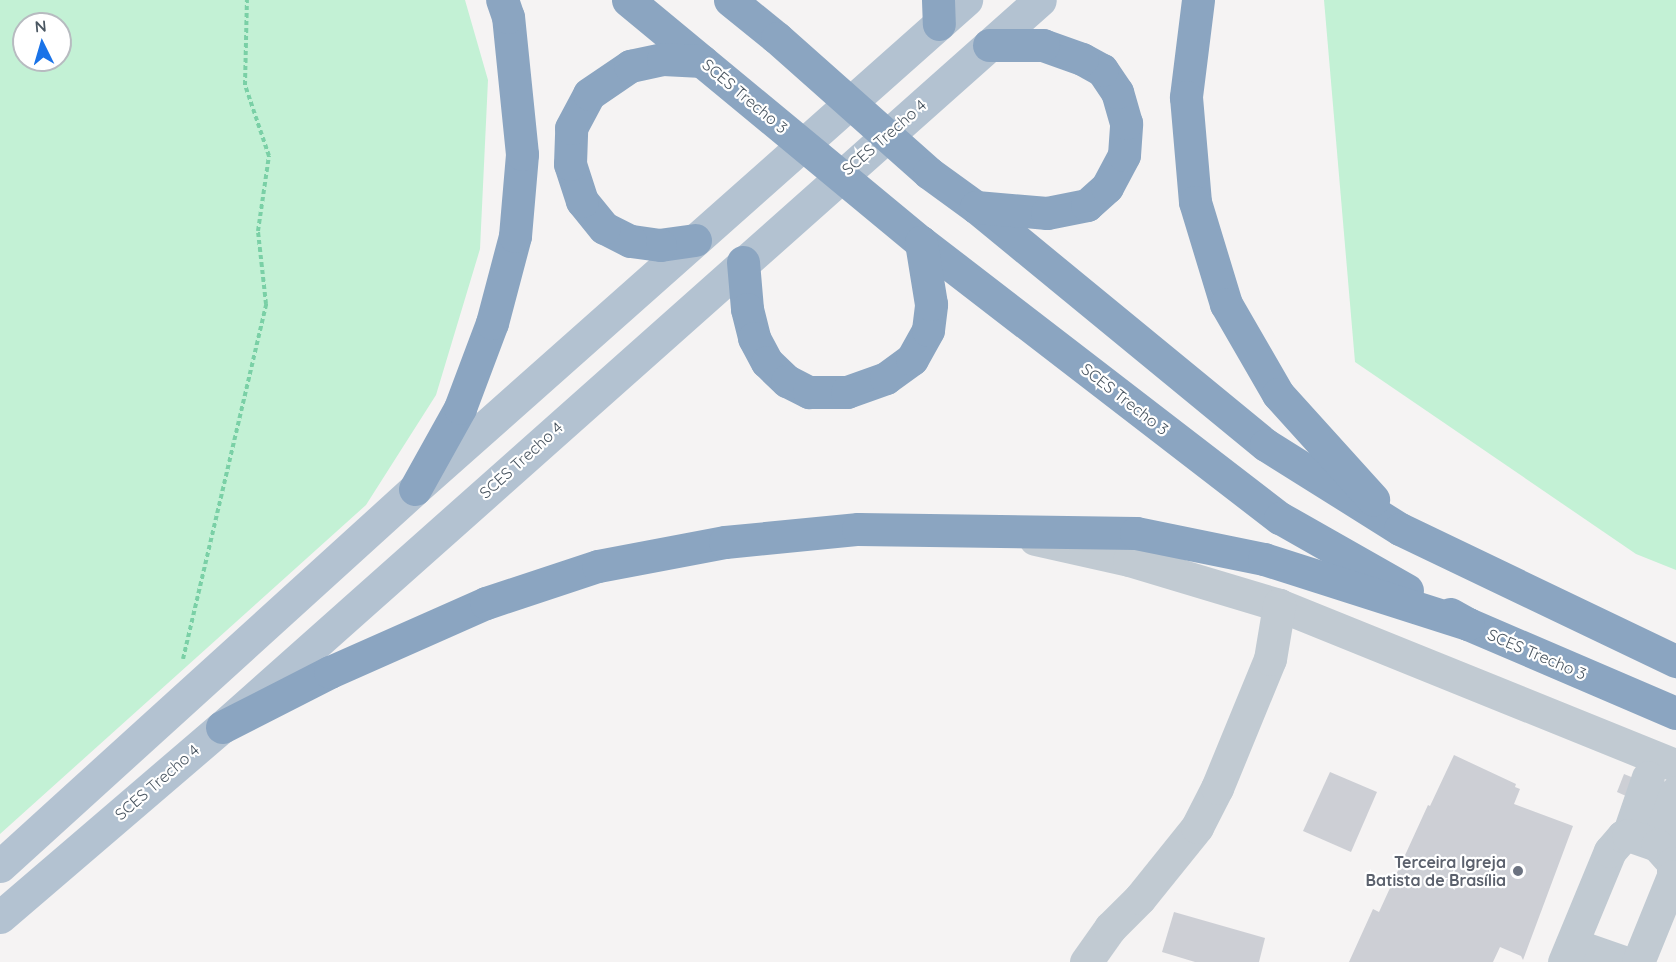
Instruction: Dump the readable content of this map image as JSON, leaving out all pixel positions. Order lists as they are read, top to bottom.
{
  "streets": {
    "highway": ["SCES Trecho 3"],
    "main road": ["SCES Trecho 4"]
  },
  "places": ["Terceira Igreja Batista de Brasília"],
  "north": "top"
}
